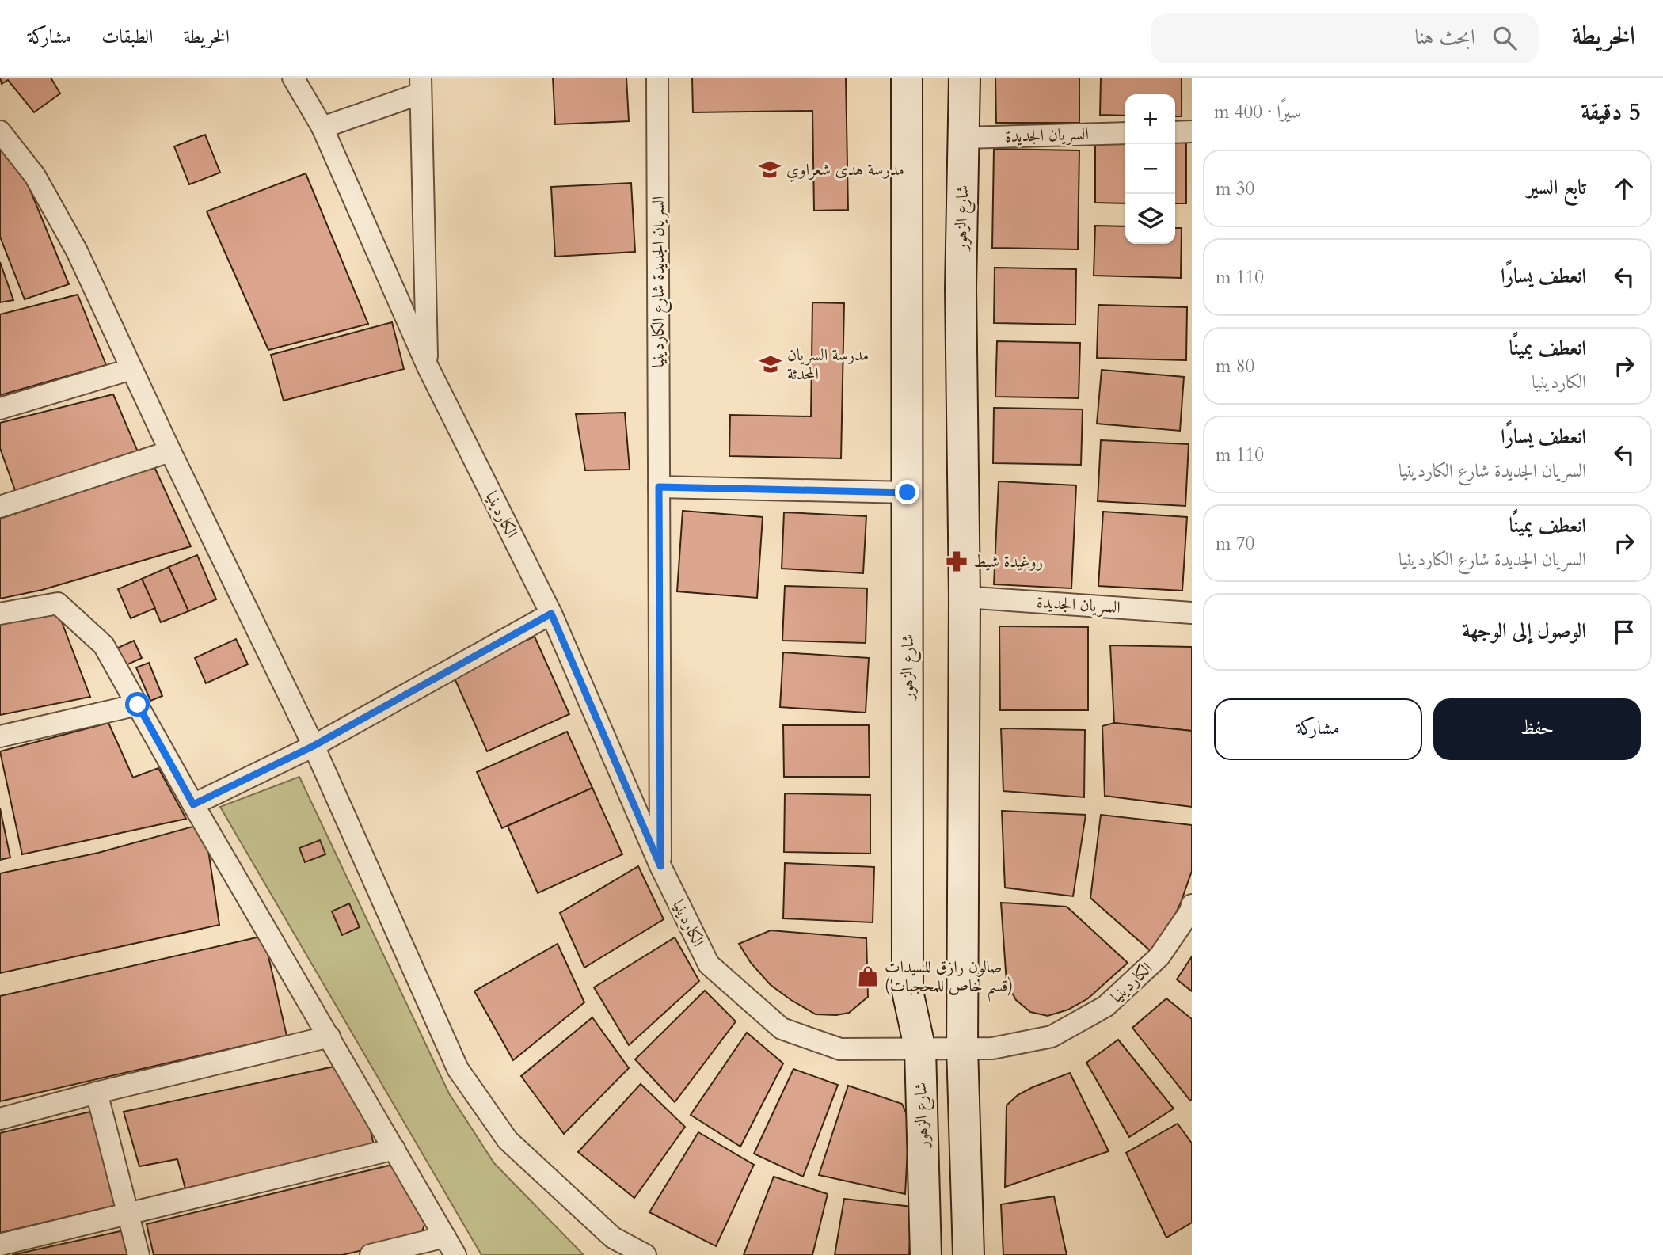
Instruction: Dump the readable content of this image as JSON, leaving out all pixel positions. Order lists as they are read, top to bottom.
{
  "streets": {
    "street": [
      "السريان الجديدة",
      "شارع الزهور",
      "السريان الجديدة شارع الكاردينيا",
      "الكاردينيا"
    ]
  },
  "crossings": [
    ["السريان الجديدة", "شارع الزهور"],
    ["شارع الزهور", "الكاردينيا"],
    ["السريان الجديدة شارع الكاردينيا", "الكاردينيا"]
  ],
  "places": {
    "school or university": ["مدرسة هدى شعراوي", "مدرسة السريان المحدثة"],
    "pharmacy": ["روغيدة شيط"],
    "shop": ["صالون رازق للسيدات (قسم خاص للمحجبات)"]
  },
  "page": {
    "header": "الخريطة",
    "search": "ابحث هنا",
    "nav": ["الخريطة", "الطبقات", "مشاركة"],
    "heading": ["5 دقيقة", "سيرًا · 400 m"],
    "map_buttons": ["+", "−"],
    "list": [
      ["تابع السير", "30 m"],
      ["انعطف يسارًا", "110 m"],
      ["انعطف يمينًا", "الكاردينيا", "80 m"],
      ["انعطف يسارًا", "السريان الجديدة شارع الكاردينيا", "110 m"],
      ["انعطف يمينًا", "السريان الجديدة شارع الكاردينيا", "70 m"],
      "الوصول إلى الوجهة"
    ],
    "buttons": ["حفظ", "مشاركة"]
  }
}
